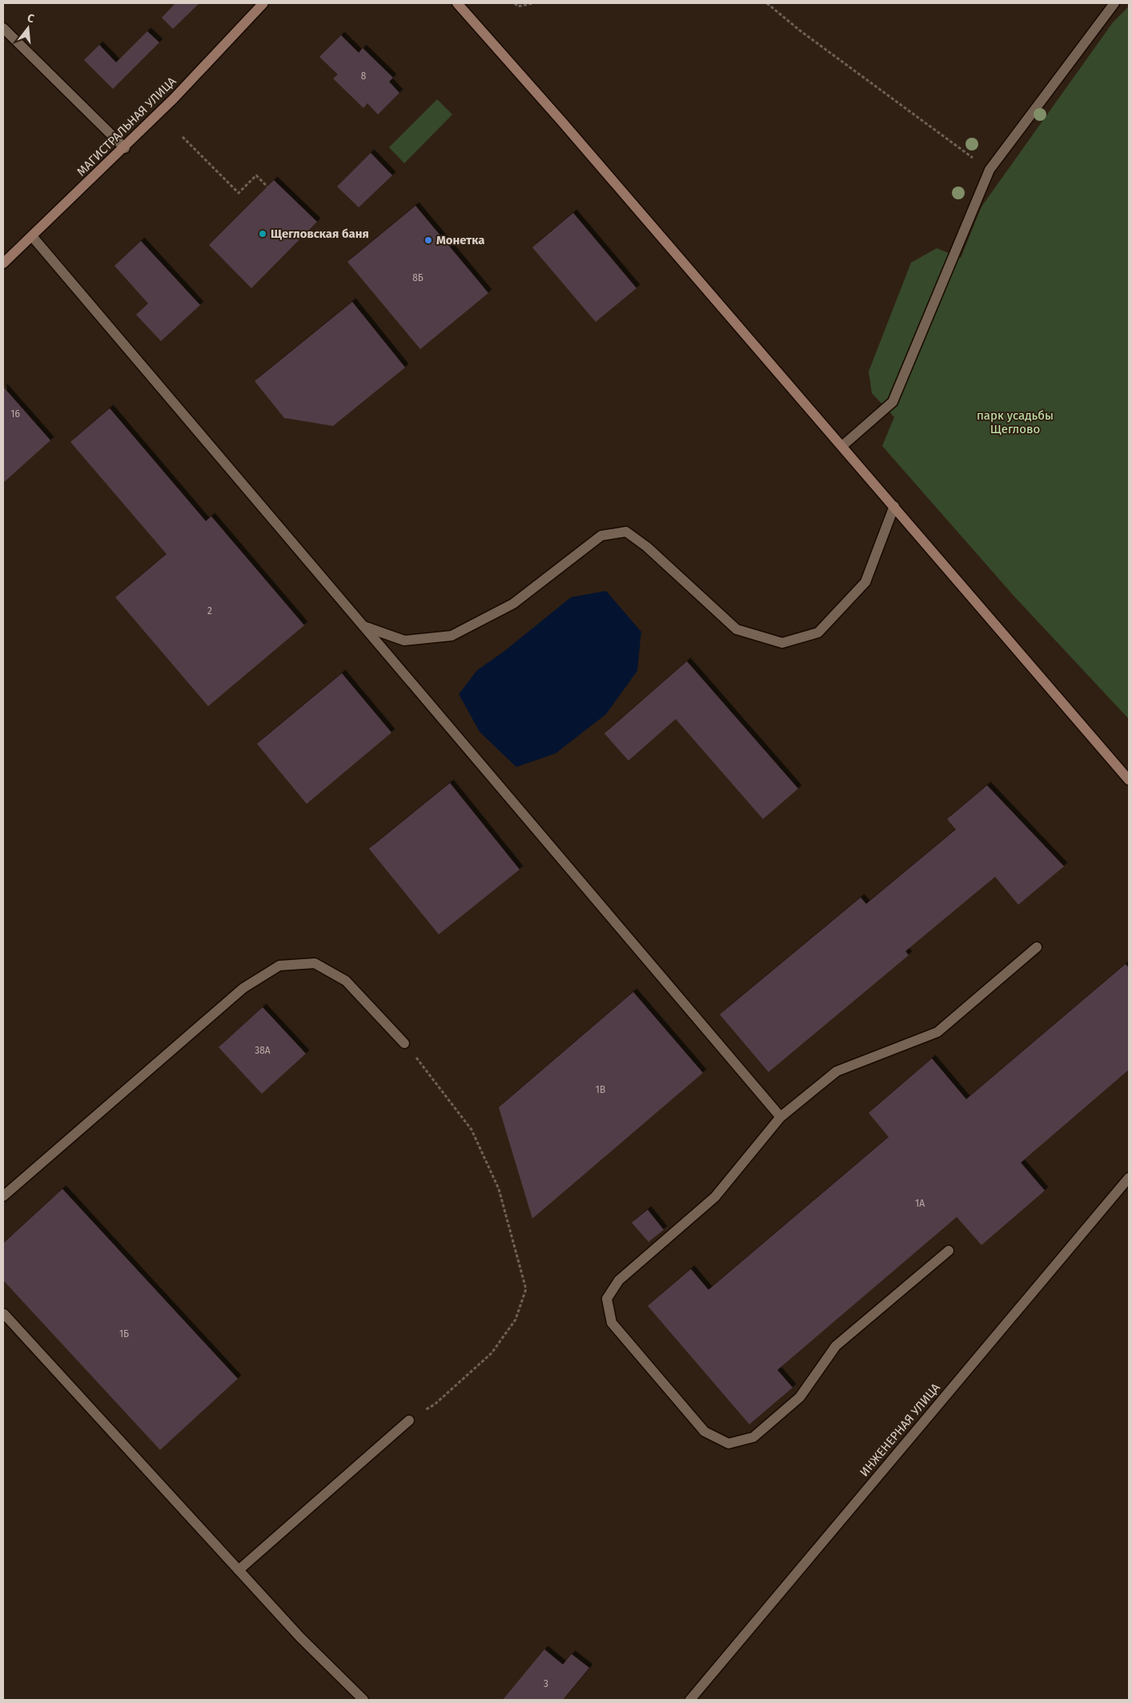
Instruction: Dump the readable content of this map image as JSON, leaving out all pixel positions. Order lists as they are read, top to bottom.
{
  "streets": {
    "main road": ["МАГИСТРАЛЬНАЯ УЛИЦА"],
    "street": ["ИНЖЕНЕРНАЯ УЛИЦА"]
  },
  "parks": ["парк усадьбы Щеглово"],
  "places": ["Щегловская баня", "Монетка"],
  "house_numbers": [
    "8",
    "8Б",
    "16",
    "2",
    "38А",
    "1В",
    "1А",
    "1Б",
    "3"
  ],
  "north": "top"
}
